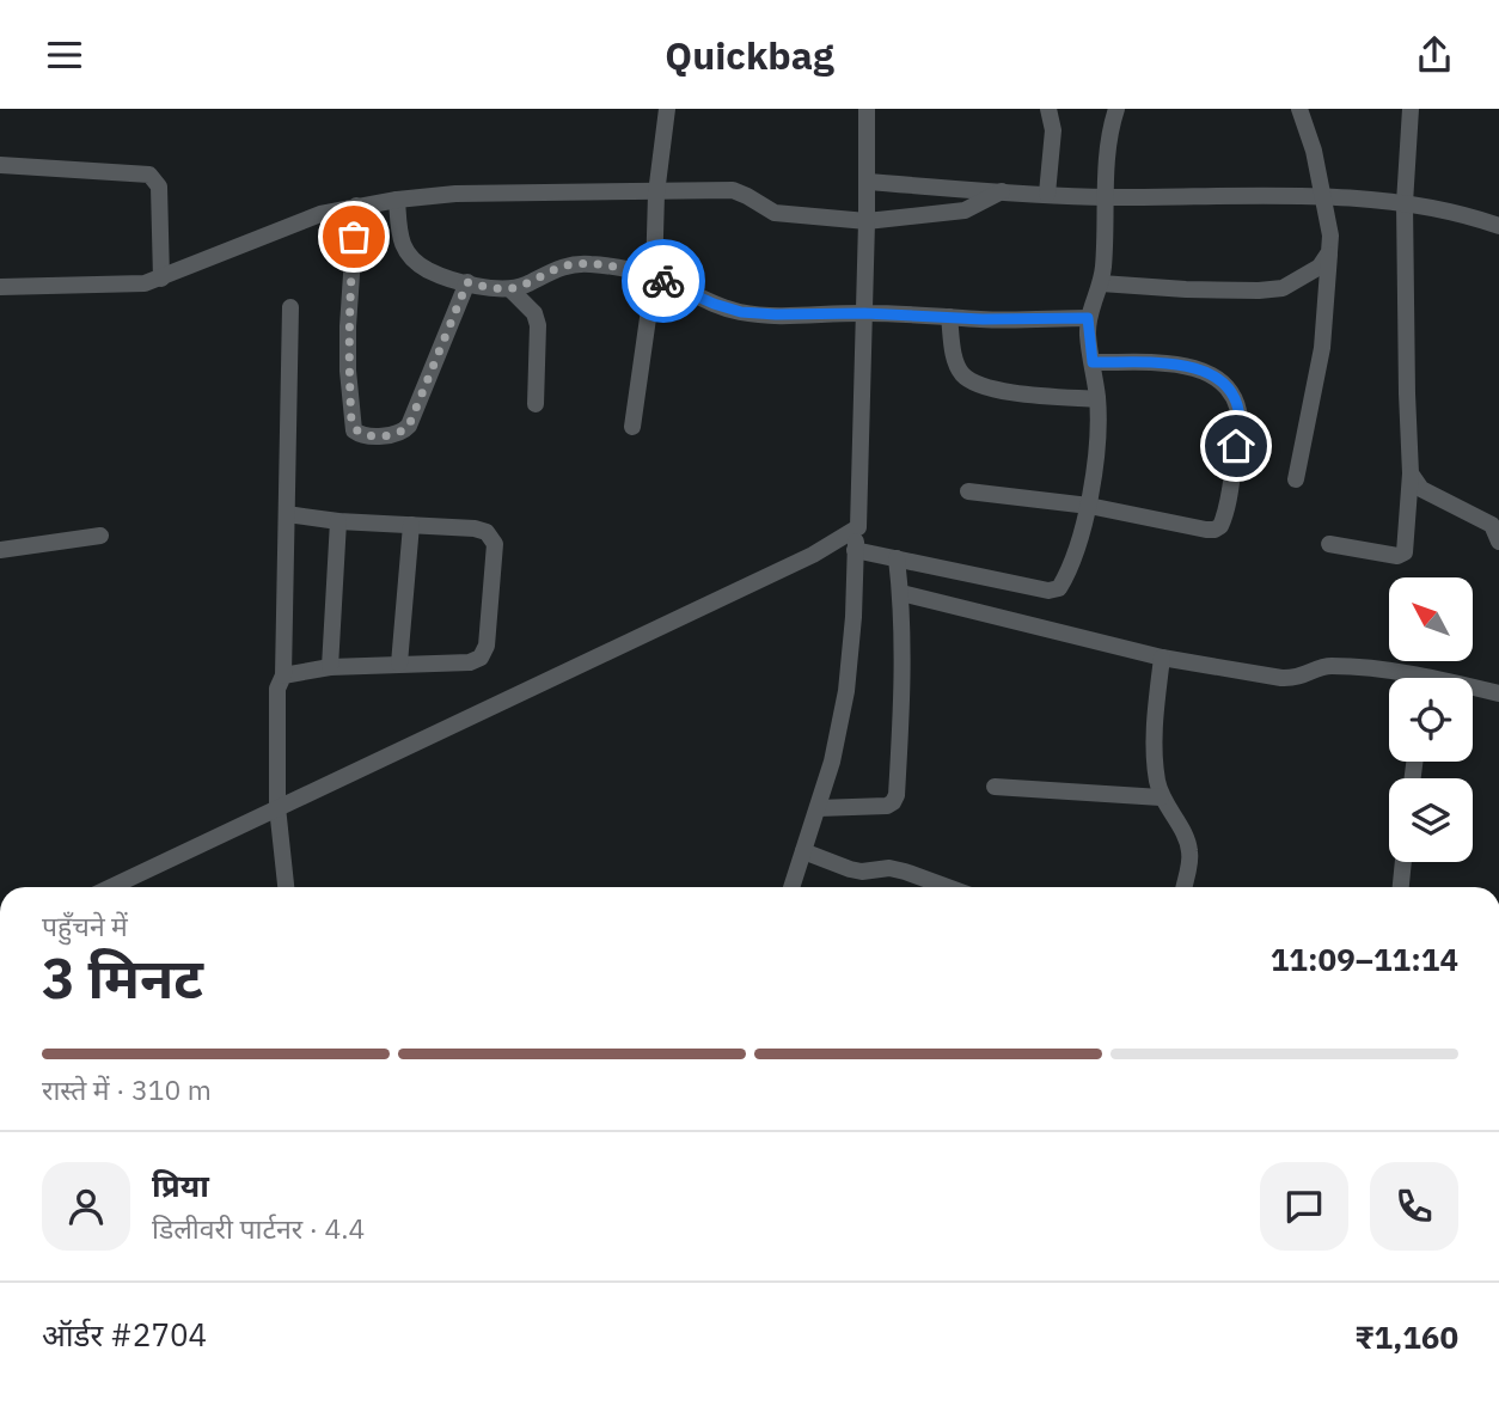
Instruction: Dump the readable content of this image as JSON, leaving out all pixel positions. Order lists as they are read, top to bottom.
{
  "north": "top left",
  "page": {
    "header": "Quickbag",
    "heading": ["3 मिनट", "पहुँचने में", "11:09–11:14"],
    "panel": [
      "प्रिया",
      "डिलीवरी पार्टनर · 4.4",
      "ऑर्डर #2704",
      "₹1,160"
    ],
    "bar": "रास्ते में · 310 m"
  }
}
